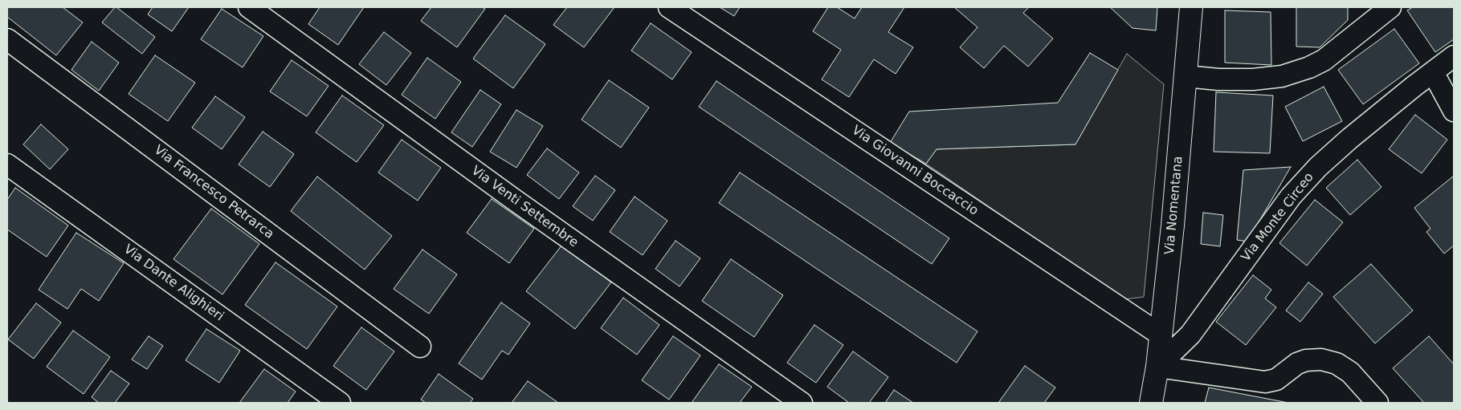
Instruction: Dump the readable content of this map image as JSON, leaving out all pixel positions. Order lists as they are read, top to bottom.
{
  "streets": {
    "street": [
      "Via Giovanni Boccaccio",
      "Via Francesco Petrarca",
      "Via Nomentana",
      "Via Venti Settembre",
      "Via Monte Circeo",
      "Via Dante Alighieri"
    ]
  },
  "crossings": [
    ["Via Giovanni Boccaccio", "Via Nomentana"],
    ["Via Nomentana", "Via Monte Circeo"]
  ]
}
